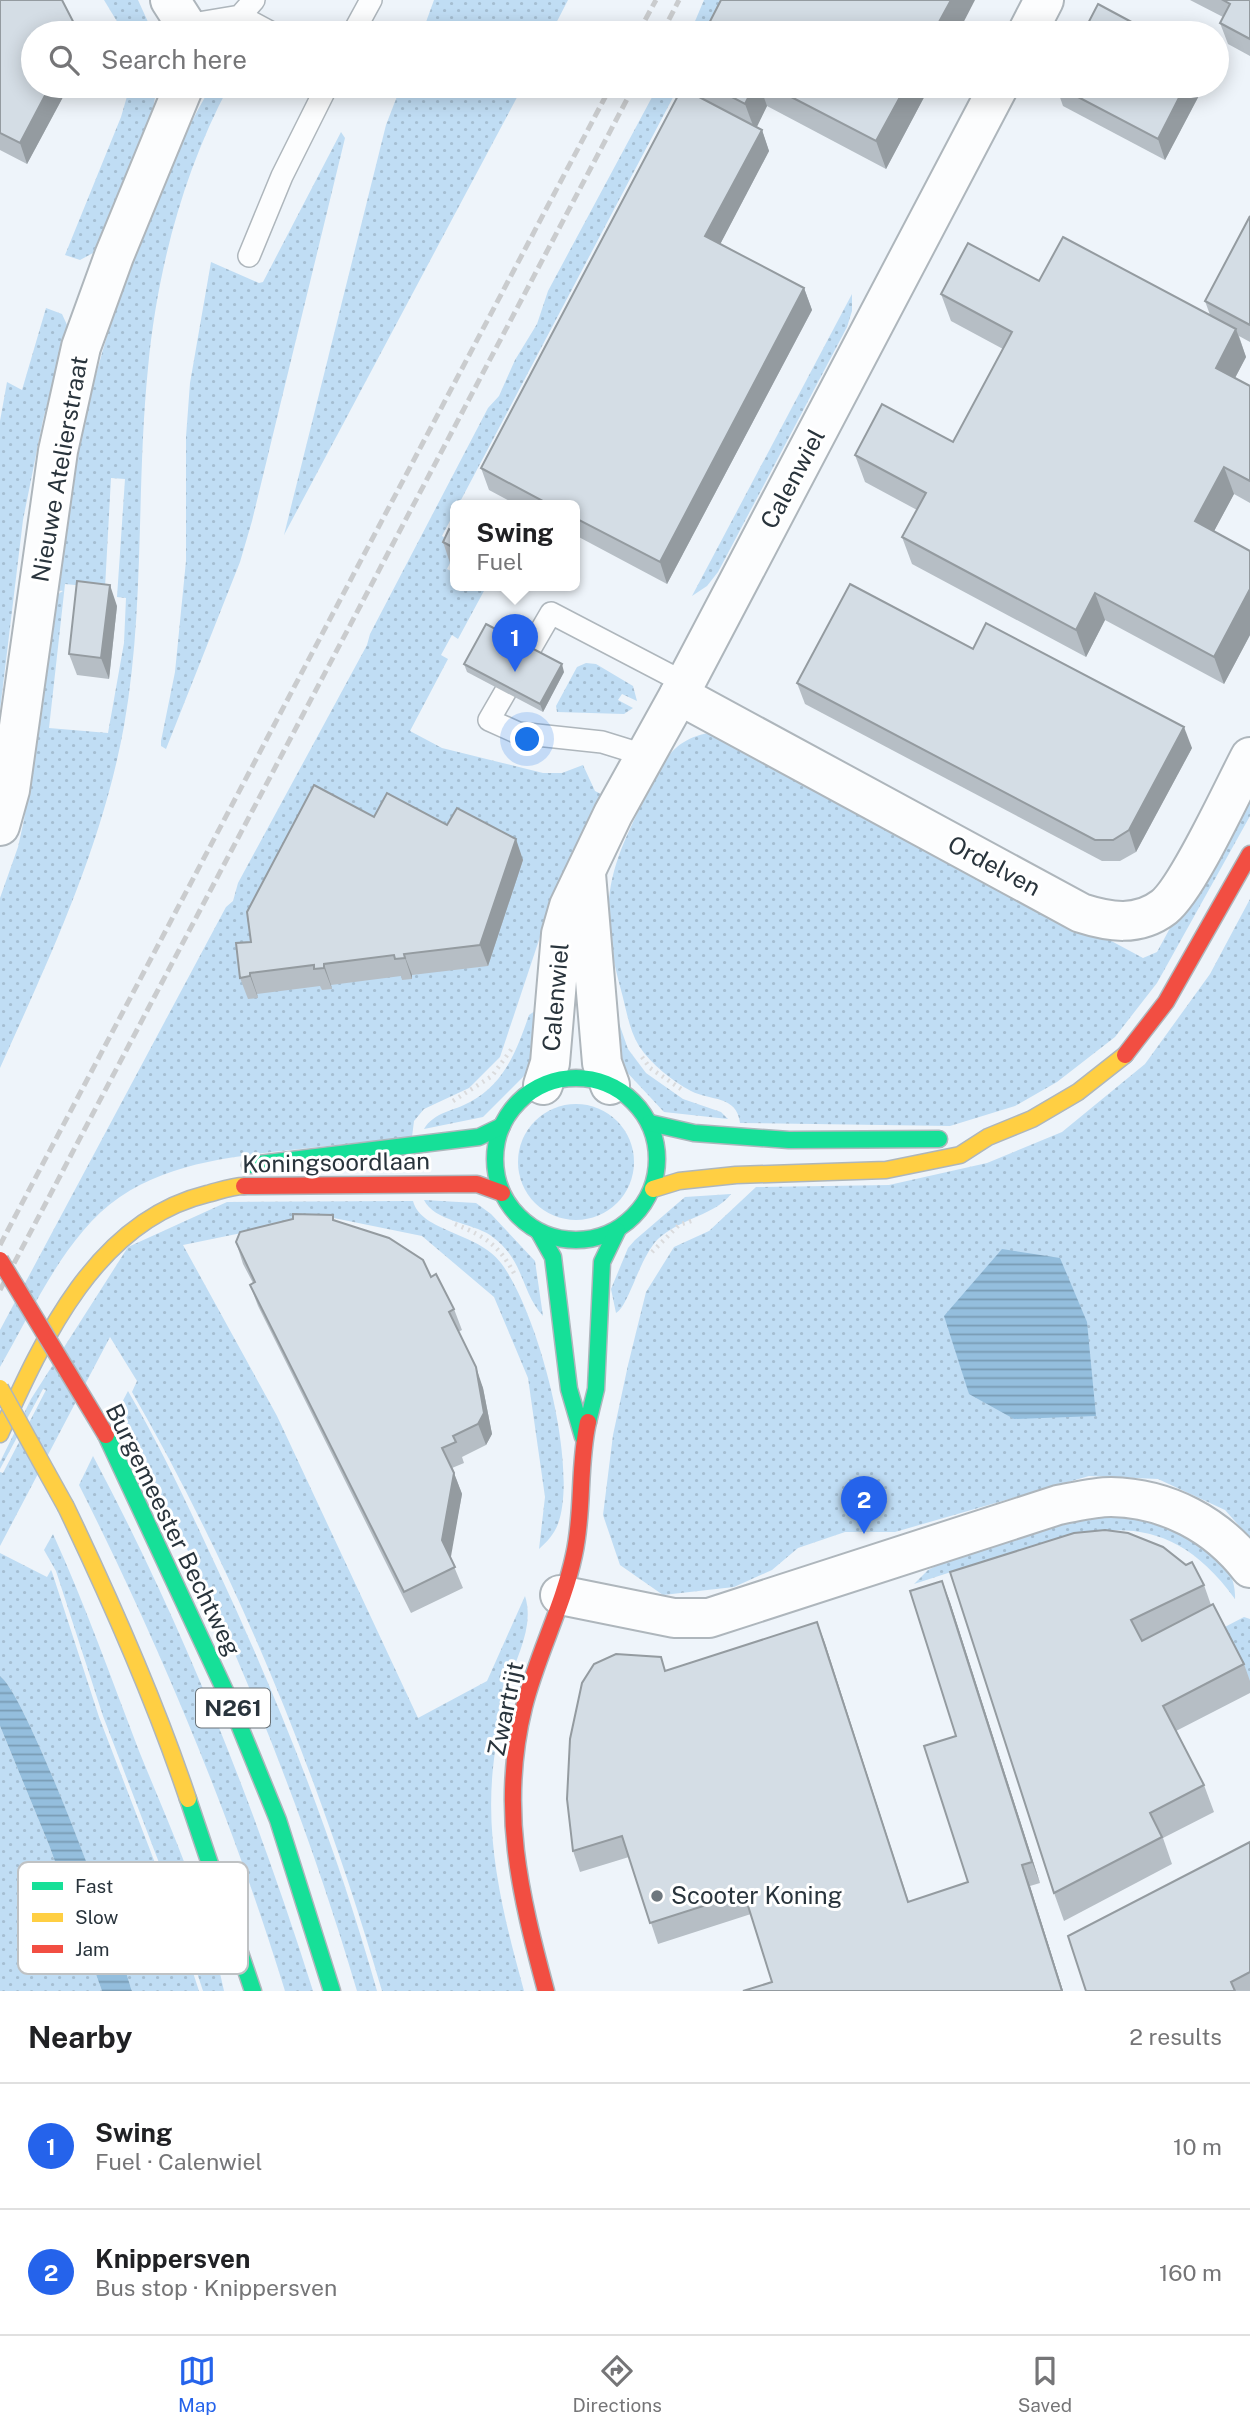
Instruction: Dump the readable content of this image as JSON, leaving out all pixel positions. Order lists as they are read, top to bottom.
{
  "streets": {
    "street": [
      "Nieuwe Atelierstraat",
      "Calenwiel",
      "Ordelven",
      "Koningsoordlaan",
      "Burgemeester Bechtweg",
      "N261",
      "Zwartrijt"
    ]
  },
  "crossings": [
    ["Calenwiel", "Ordelven"],
    ["Calenwiel", "Koningsoordlaan"],
    ["Calenwiel", "Zwartrijt"],
    ["Koningsoordlaan", "Zwartrijt"]
  ],
  "places": ["Scooter Koning"],
  "legend": ["Fast", "Slow", "Jam"],
  "page": {
    "search": "Search here",
    "popup": ["Swing", "Fuel"],
    "pins": ["1", "2"],
    "heading": ["Nearby", "2 results"],
    "list": [
      {
        "mark": "1",
        "name": "Swing",
        "note": "Fuel · Calenwiel",
        "value": "10 m"
      },
      {
        "mark": "2",
        "name": "Knippersven",
        "note": "Bus stop · Knippersven",
        "value": "160 m"
      }
    ],
    "nav": ["Map", "Directions", "Saved"]
  }
}
